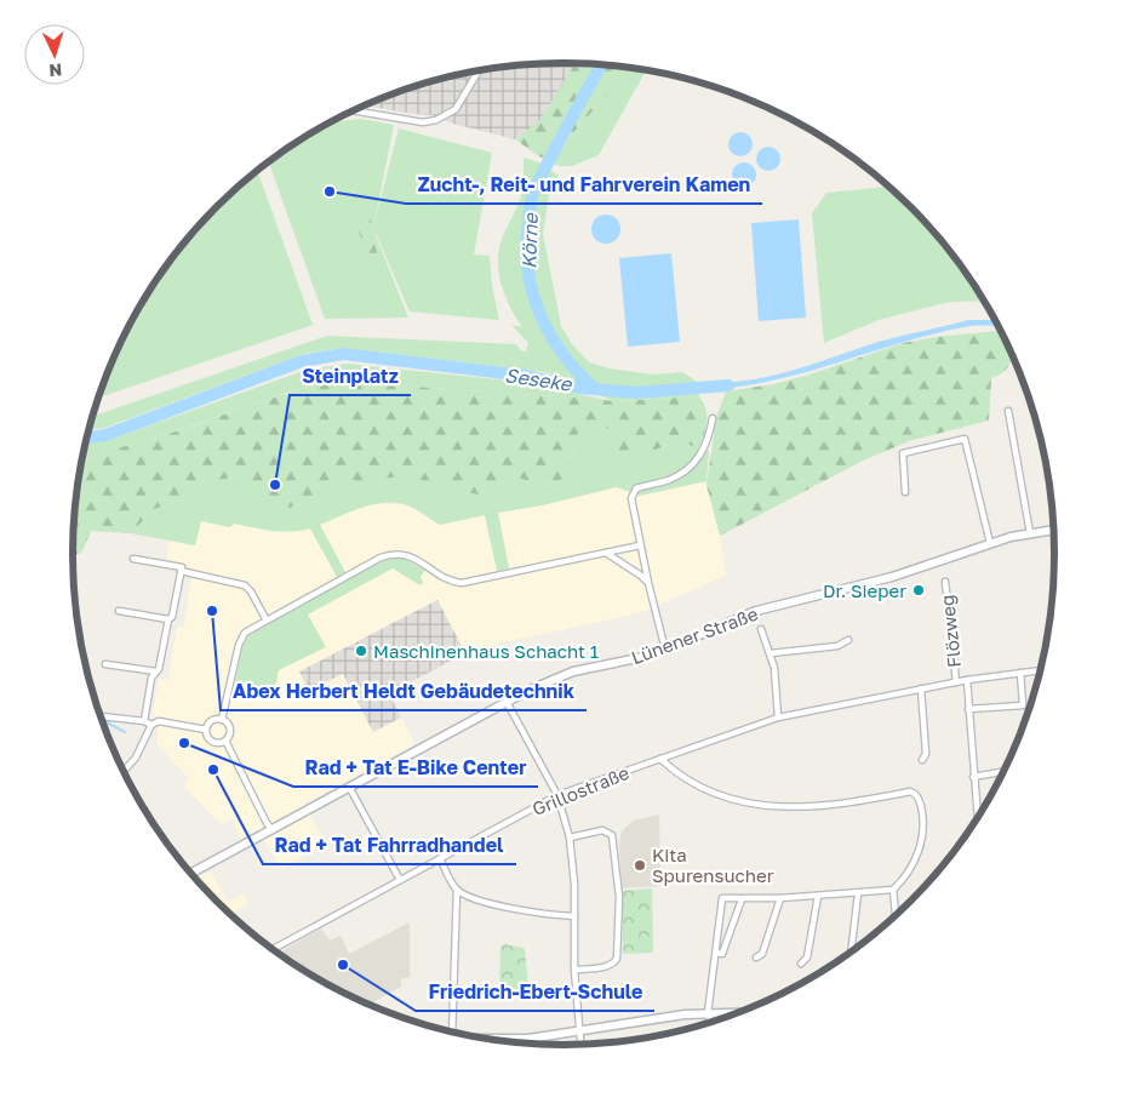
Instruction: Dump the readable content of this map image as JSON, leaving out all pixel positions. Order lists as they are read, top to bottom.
{
  "streets": {
    "main road": ["Lünener Straße"],
    "street": ["Flözweg", "Grillostraße"]
  },
  "crossings": [
    ["Flözweg", "Grillostraße"]
  ],
  "water": ["Körne", "Seseke"],
  "places": [
    "Zucht-, Reit- und Fahrverein Kamen",
    "Steinplatz",
    "Dr. Sieper",
    "Abex Herbert Heldt Gebäudetechnik",
    "Maschinenhaus Schacht 1",
    "Rad + Tat E-Bike Center",
    "Rad + Tat Fahrradhandel",
    "Kita Spurensucher",
    "Friedrich-Ebert-Schule"
  ],
  "north": "bottom"
}
